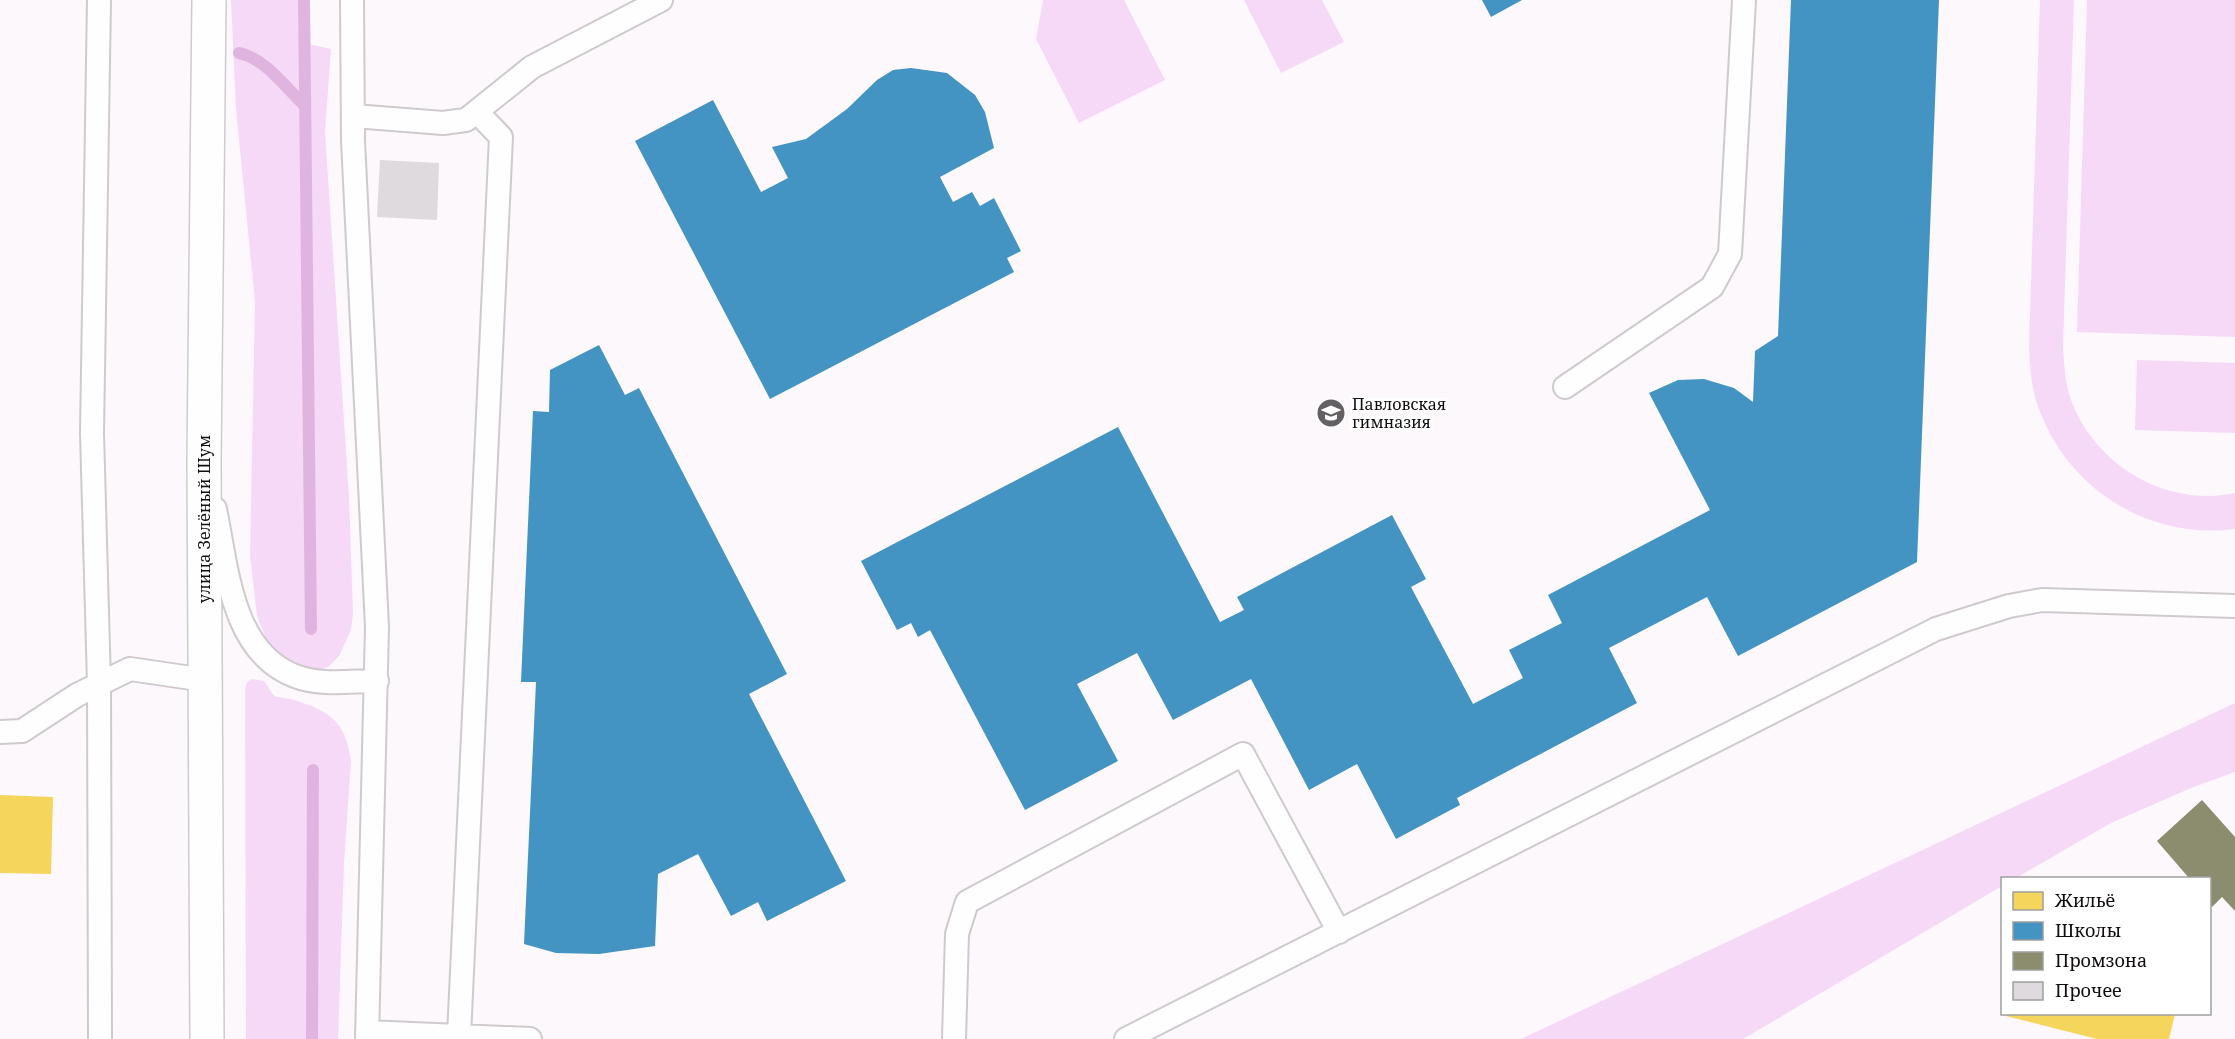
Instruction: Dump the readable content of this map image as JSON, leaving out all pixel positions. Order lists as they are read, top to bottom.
{
  "streets": {
    "main road": ["улица Зелёный Шум"]
  },
  "places": {
    "school or university": ["Павловская гимназия"]
  },
  "legend": [
    "Жильё",
    "Школы",
    "Промзона",
    "Прочее"
  ]
}
